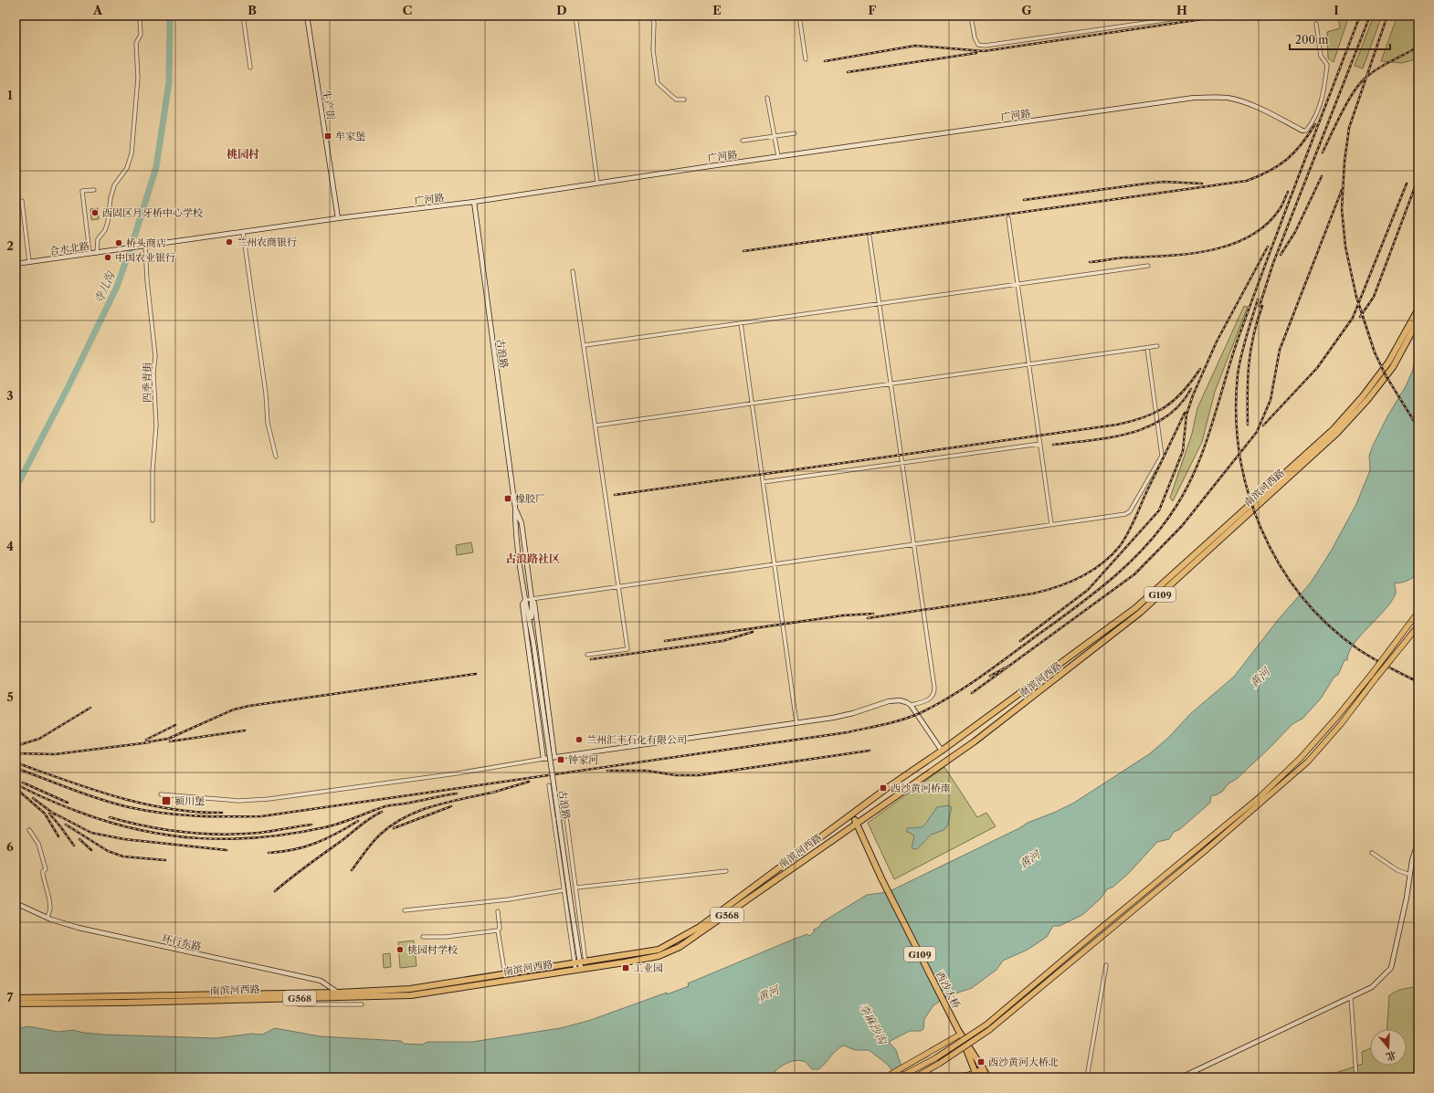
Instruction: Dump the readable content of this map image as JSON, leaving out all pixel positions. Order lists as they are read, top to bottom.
{
  "streets": {
    "highway": [
      "南滨河西路",
      "G109",
      "G568",
      "西沙大桥"
    ],
    "street": [
      "生产街",
      "广河路",
      "合水北路",
      "古浪路",
      "四季青街",
      "环行东路"
    ]
  },
  "crossings": [
    ["生产街", "广河路"],
    ["广河路", "合水北路"],
    ["广河路", "古浪路"],
    ["广河路", "四季青街"],
    ["古浪路", "南滨河西路"],
    ["南滨河西路", "G109"],
    ["南滨河西路", "环行东路"],
    ["南滨河西路", "西沙大桥"],
    ["G109", "西沙大桥"]
  ],
  "districts": ["桃园村", "古浪路社区"],
  "water": ["寺儿沟", "黄河", "李麻沙沟"],
  "places": {
    "transit": [
      "牟家堡",
      "橡胶厂",
      "钟家河",
      "西沙黄河桥南",
      "颍川堡",
      "工业园",
      "西沙黄河大桥北"
    ],
    "other": [
      "西固区月牙桥中心学校",
      "兰州农商银行",
      "桥头商店",
      "中国农业银行",
      "兰州汇丰石化有限公司",
      "桃园村学校"
    ]
  },
  "scale_bar": "200 m",
  "north": "bottom",
  "grid": {
    "columns": [
      "A",
      "B",
      "C",
      "D",
      "E",
      "F",
      "G",
      "H",
      "I"
    ],
    "rows": [
      "1",
      "2",
      "3",
      "4",
      "5",
      "6",
      "7"
    ]
  }
}
